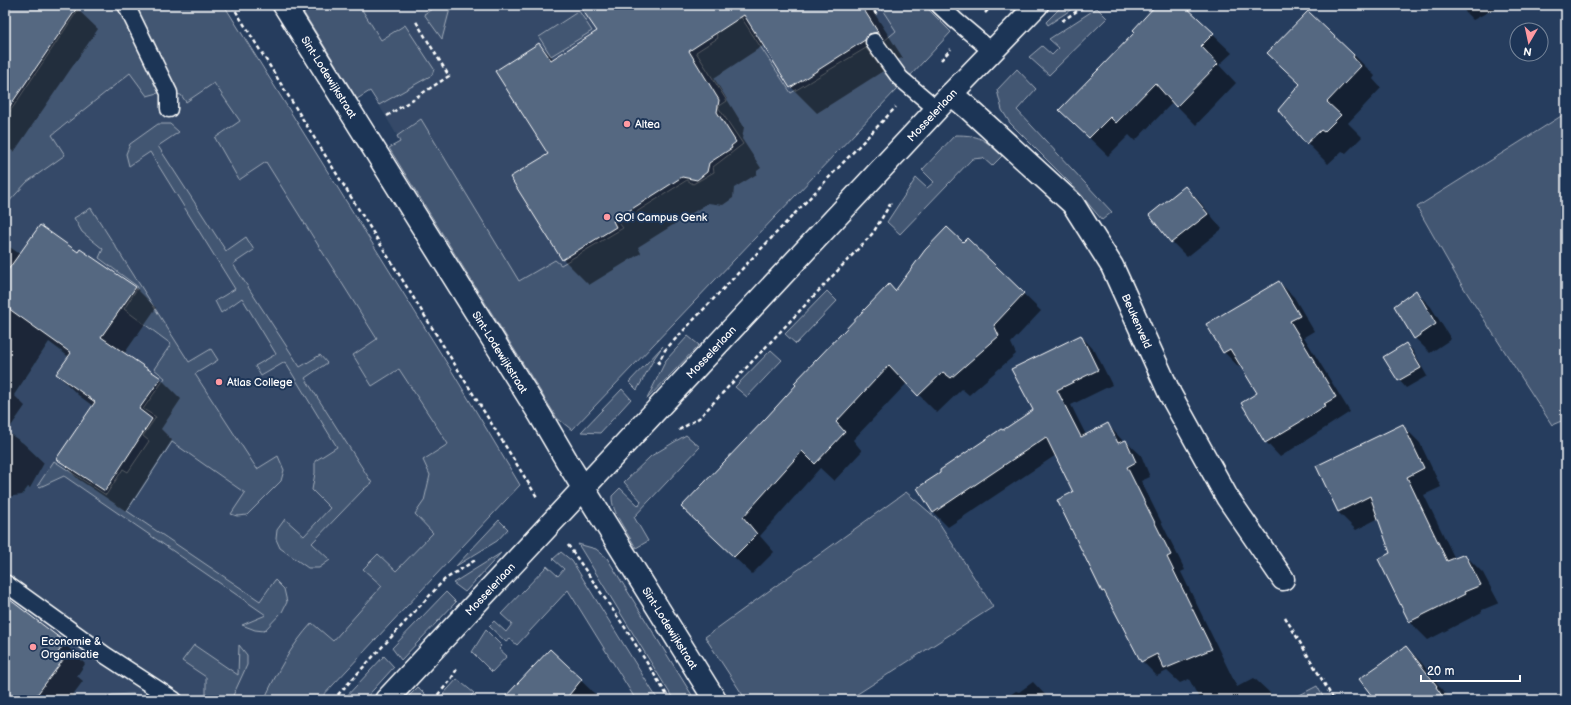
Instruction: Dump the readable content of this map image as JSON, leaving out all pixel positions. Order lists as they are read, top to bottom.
{
  "streets": {
    "street": ["Sint-Lodewijkstraat", "Mosselerlaan", "Beukenveld"]
  },
  "crossings": [
    ["Sint-Lodewijkstraat", "Mosselerlaan"],
    ["Mosselerlaan", "Beukenveld"]
  ],
  "places": [
    "Altea",
    "GO! Campus Genk",
    "Atlas College",
    "Economie & Organisatie"
  ],
  "scale_bar": "20 m",
  "north": "bottom"
}
